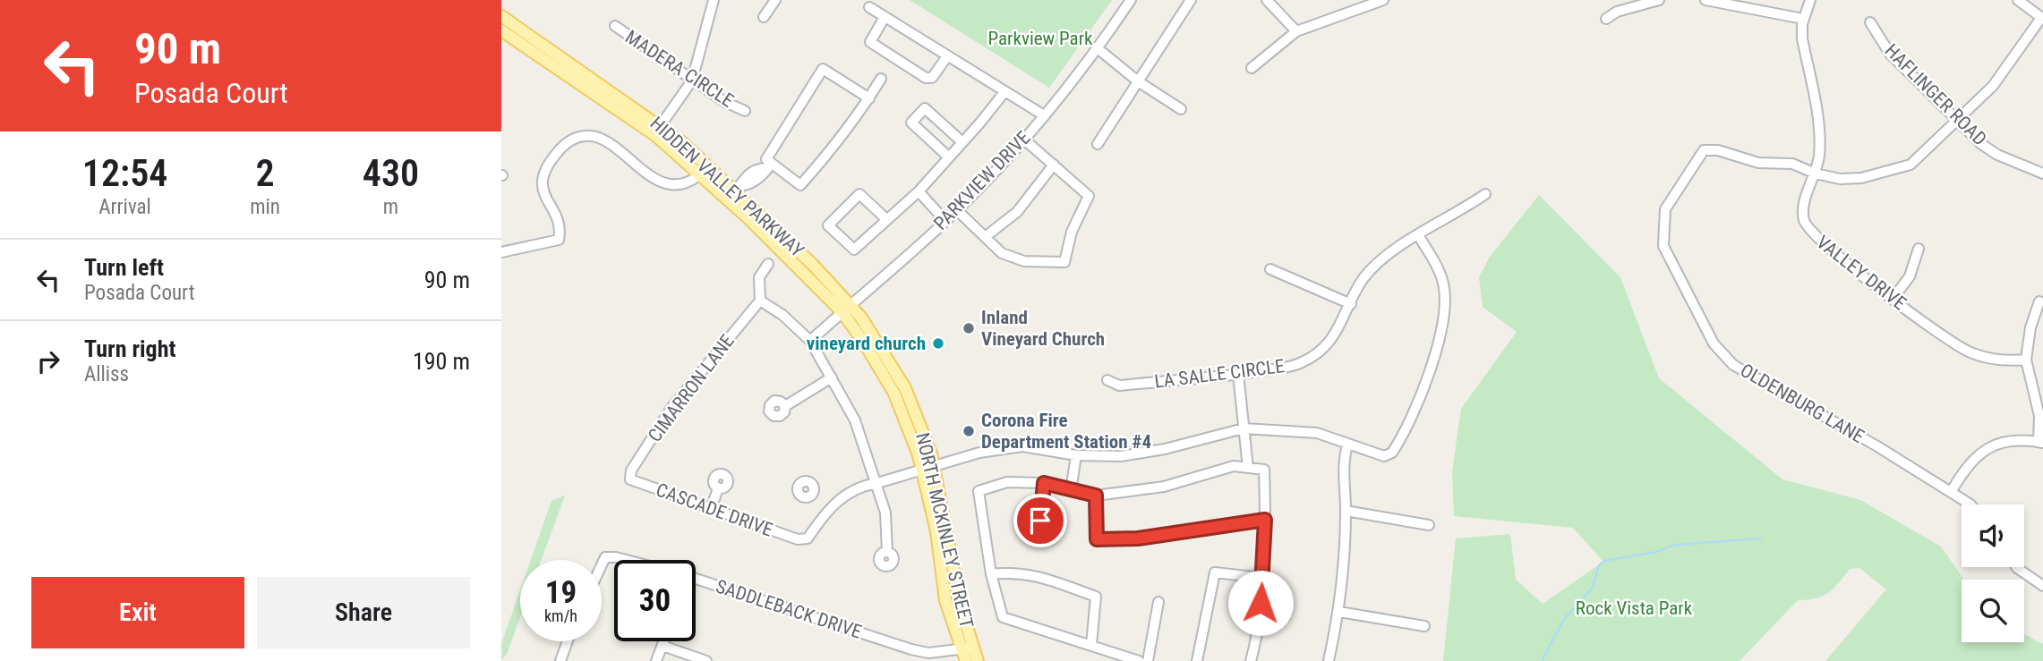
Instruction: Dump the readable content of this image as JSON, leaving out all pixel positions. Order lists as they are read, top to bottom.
{
  "streets": {
    "main road": ["HIDDEN VALLEY PARKWAY", "NORTH MCKINLEY STREET"],
    "street": [
      "MADERA CIRCLE",
      "HAFLINGER ROAD",
      "PARKVIEW DRIVE",
      "VALLEY DRIVE",
      "LA SALLE CIRCLE",
      "CIMARRON LANE",
      "OLDENBURG LANE",
      "CASCADE DRIVE",
      "SADDLEBACK DRIVE"
    ]
  },
  "crossings": [
    ["HAFLINGER ROAD", "OLDENBURG LANE"],
    ["PARKVIEW DRIVE", "HIDDEN VALLEY PARKWAY"],
    ["PARKVIEW DRIVE", "NORTH MCKINLEY STREET"],
    ["HIDDEN VALLEY PARKWAY", "NORTH MCKINLEY STREET"],
    ["VALLEY DRIVE", "OLDENBURG LANE"],
    ["CIMARRON LANE", "CASCADE DRIVE"],
    ["NORTH MCKINLEY STREET", "SADDLEBACK DRIVE"]
  ],
  "parks": ["Parkview Park", "Rock Vista Park"],
  "places": ["Inland Vineyard Church", "vineyard church", "Corona Fire Department Station #4"],
  "page": {
    "turn": ["90 m", "Posada Court"],
    "eta": [
      "12:54",
      "Arrival",
      "2",
      "min",
      "430",
      "m"
    ],
    "list": [
      {
        "name": "Turn left",
        "note": "Posada Court",
        "value": "90 m"
      },
      {
        "name": "Turn right",
        "note": "Alliss",
        "value": "190 m"
      }
    ],
    "speed": "19 km/h",
    "limit": "30",
    "buttons": ["Exit", "Share"]
  }
}
